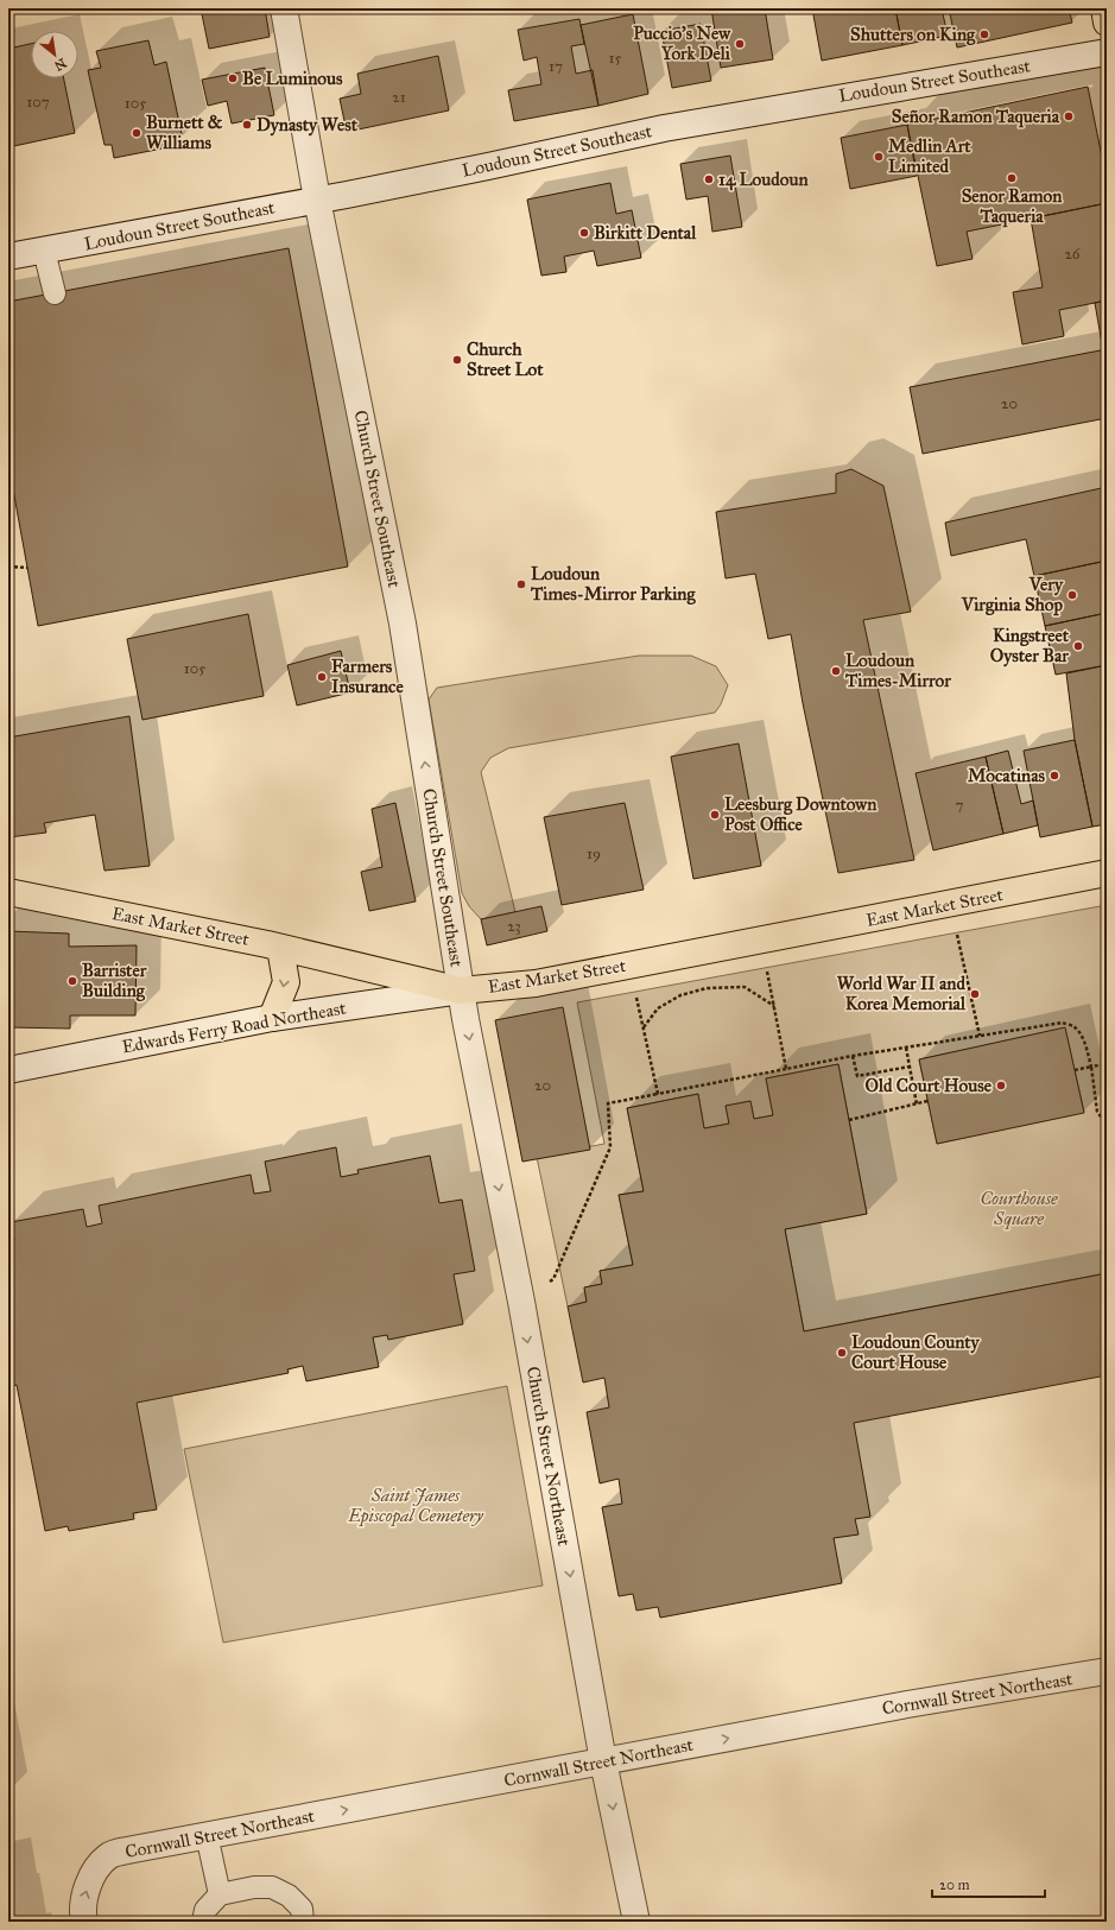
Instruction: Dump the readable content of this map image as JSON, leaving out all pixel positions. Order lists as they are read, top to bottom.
{
  "streets": {
    "main road": ["East Market Street"],
    "street": [
      "Loudoun Street Southeast",
      "Church Street Southeast",
      "Edwards Ferry Road Northeast",
      "Church Street Northeast",
      "Cornwall Street Northeast"
    ]
  },
  "crossings": [
    ["Loudoun Street Southeast", "Church Street Southeast"],
    ["Church Street Southeast", "East Market Street"],
    ["Church Street Southeast", "Edwards Ferry Road Northeast"],
    ["Church Street Southeast", "Church Street Northeast"],
    ["East Market Street", "Edwards Ferry Road Northeast"],
    ["East Market Street", "Church Street Northeast"],
    ["Edwards Ferry Road Northeast", "Church Street Northeast"],
    ["Church Street Northeast", "Cornwall Street Northeast"]
  ],
  "one_way": ["Church Street Southeast", "Church Street Northeast", "Cornwall Street Northeast"],
  "parks": ["Courthouse Square", "Saint James Episcopal Cemetery"],
  "places": [
    "Shutters on King",
    "Puccio's New York Deli",
    "Be Luminous",
    "Señor Ramon Taqueria",
    "Dynasty West",
    "Burnett & Williams",
    "Medlin Art Limited",
    "Senor Ramon Taqueria",
    "14 Loudoun",
    "Birkitt Dental",
    "Church Street Lot",
    "Loudoun Times-Mirror Parking",
    "Very Virginia Shop",
    "Kingstreet Oyster Bar",
    "Loudoun Times-Mirror",
    "Farmers Insurance",
    "Mocatinas",
    "Leesburg Downtown Post Office",
    "Barrister Building",
    "World War II and Korea Memorial",
    "Old Court House",
    "Loudoun County Court House"
  ],
  "house_numbers": [
    "15",
    "17",
    "21",
    "107",
    "105",
    "26",
    "20",
    "105",
    "7",
    "19",
    "23",
    "20"
  ],
  "scale_bar": "20 m",
  "north": "bottom right"
}
